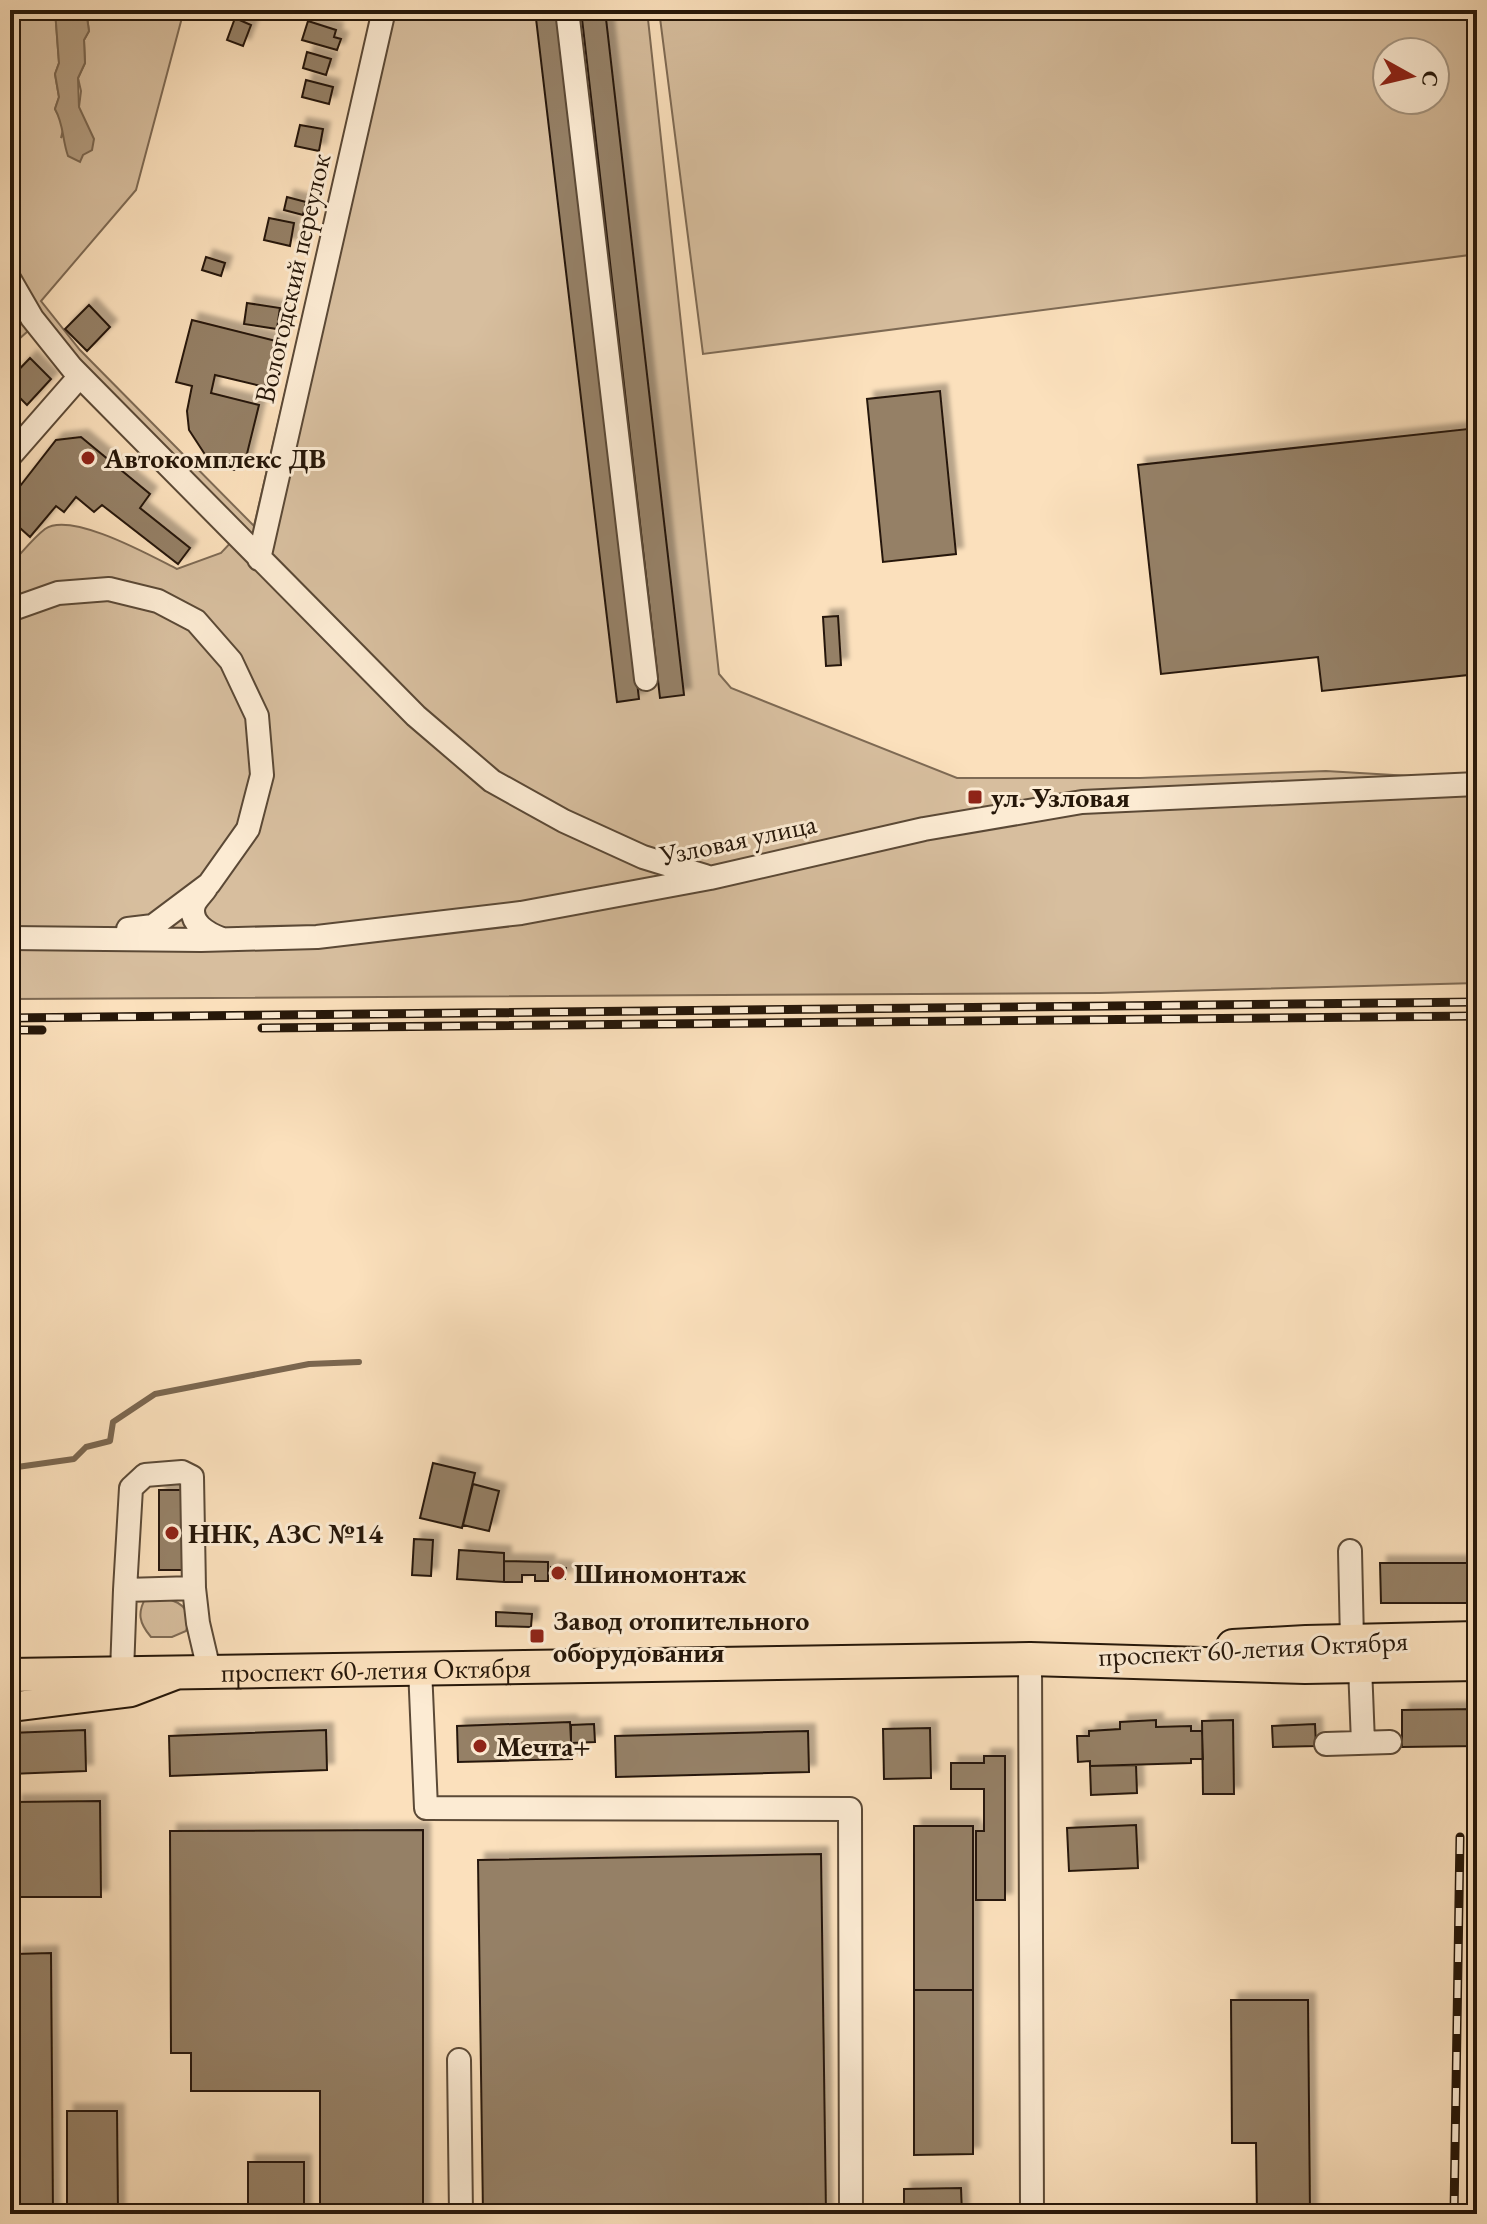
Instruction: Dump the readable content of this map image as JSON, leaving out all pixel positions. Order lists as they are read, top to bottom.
{
  "streets": {
    "highway": ["проспект 60-летия Октября"],
    "street": ["Вологодский переулок", "Узловая улица"]
  },
  "places": {
    "other": [
      "Автокомплекс ДВ",
      "ННК, АЗС №14",
      "Шиномонтаж",
      "Мечта+"
    ],
    "transit": ["ул. Узловая", "Завод отопительного оборудования"]
  },
  "north": "right"
}
